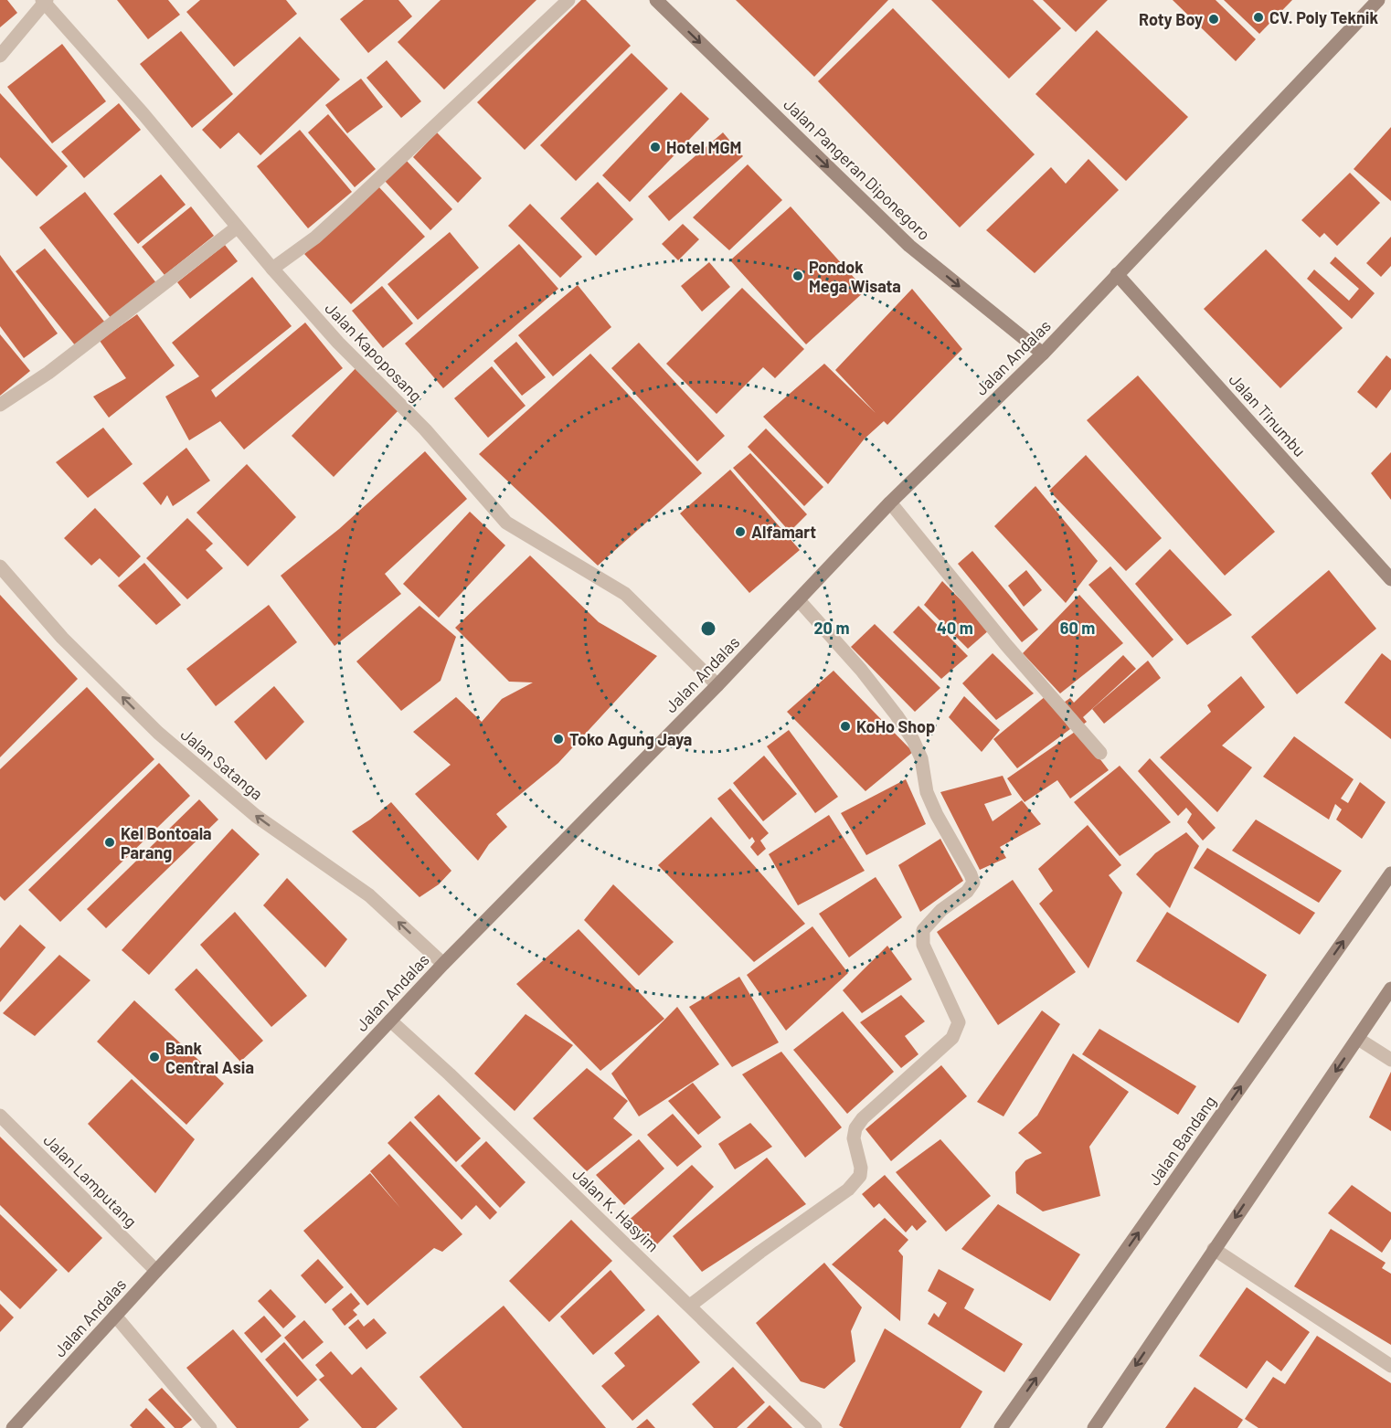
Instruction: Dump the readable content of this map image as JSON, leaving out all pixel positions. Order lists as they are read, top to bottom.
{
  "streets": {
    "main road": [
      "Jalan Pangeran Diponegoro",
      "Jalan Andalas",
      "Jalan Tinumbu",
      "Jalan Bandang"
    ],
    "street": [
      "Jalan Kapoposang",
      "Jalan Satanga",
      "Jalan Lamputang",
      "Jalan K. Hasyim"
    ]
  },
  "crossings": [
    ["Jalan Pangeran Diponegoro", "Jalan Andalas"],
    ["Jalan Kapoposang", "Jalan Andalas"],
    ["Jalan Andalas", "Jalan Tinumbu"],
    ["Jalan Andalas", "Jalan Satanga"],
    ["Jalan Andalas", "Jalan Lamputang"],
    ["Jalan Andalas", "Jalan K. Hasyim"]
  ],
  "one_way": ["Jalan Pangeran Diponegoro", "Jalan Satanga"],
  "places": [
    "CV. Poly Teknik",
    "Roty Boy",
    "Hotel MGM",
    "Pondok Mega Wisata",
    "Alfamart",
    "KoHo Shop",
    "Toko Agung Jaya",
    "Kel Bontoala Parang",
    "Bank Central Asia"
  ],
  "rings": ["20 m", "40 m", "60 m"]
}
